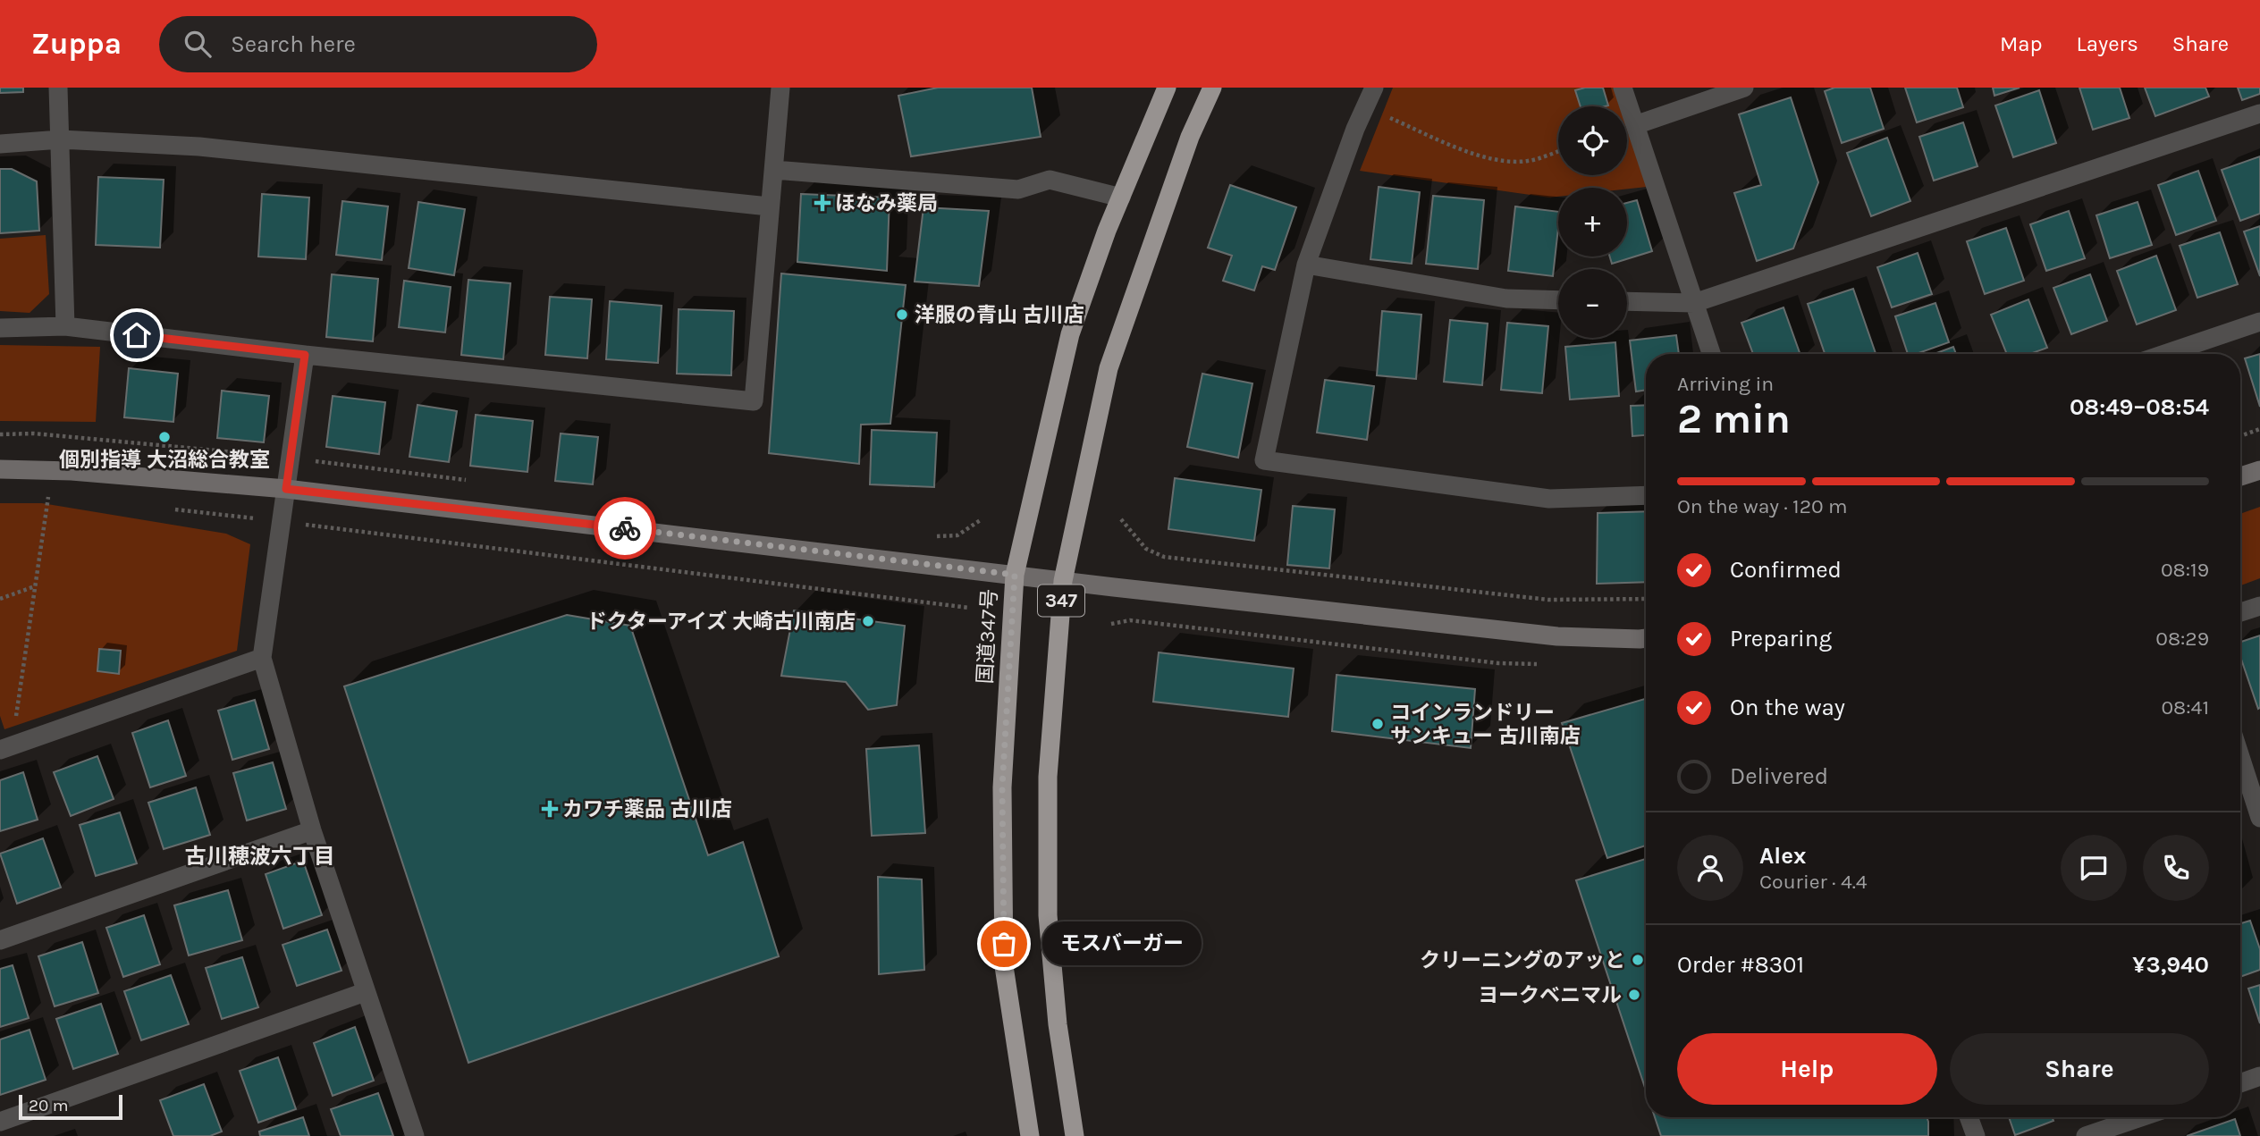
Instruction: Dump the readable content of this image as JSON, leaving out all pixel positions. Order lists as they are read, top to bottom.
{
  "streets": {
    "highway": ["347", "国道347号"]
  },
  "districts": ["古川穂波六丁目"],
  "places": {
    "health": ["ほなみ薬局", "カワチ薬品 古川店"],
    "other": [
      "洋服の青山 古川店",
      "個別指導 大沼総合教室",
      "ドクターアイズ 大崎古川南店",
      "コインランドリー サンキュー 古川南店",
      "モスバーガー",
      "クリーニングのアッと",
      "ヨークベニマル"
    ]
  },
  "scale_bar": "20 m",
  "page": {
    "header": "Zuppa",
    "search": "Search here",
    "nav": ["Map", "Layers", "Share"],
    "map_buttons": ["+", "−"],
    "heading": ["2 min", "Arriving in", "08:49–08:54"],
    "panel": [
      "Alex",
      "Courier · 4.4",
      "Order #8301",
      "¥3,940"
    ],
    "bar": "On the way · 120 m",
    "list": [
      ["Confirmed", "08:19"],
      ["Preparing", "08:29"],
      ["On the way", "08:41"],
      "Delivered"
    ],
    "bubble": "モスバーガー",
    "buttons": ["Help", "Share"],
    "scale": "20 m"
  }
}
